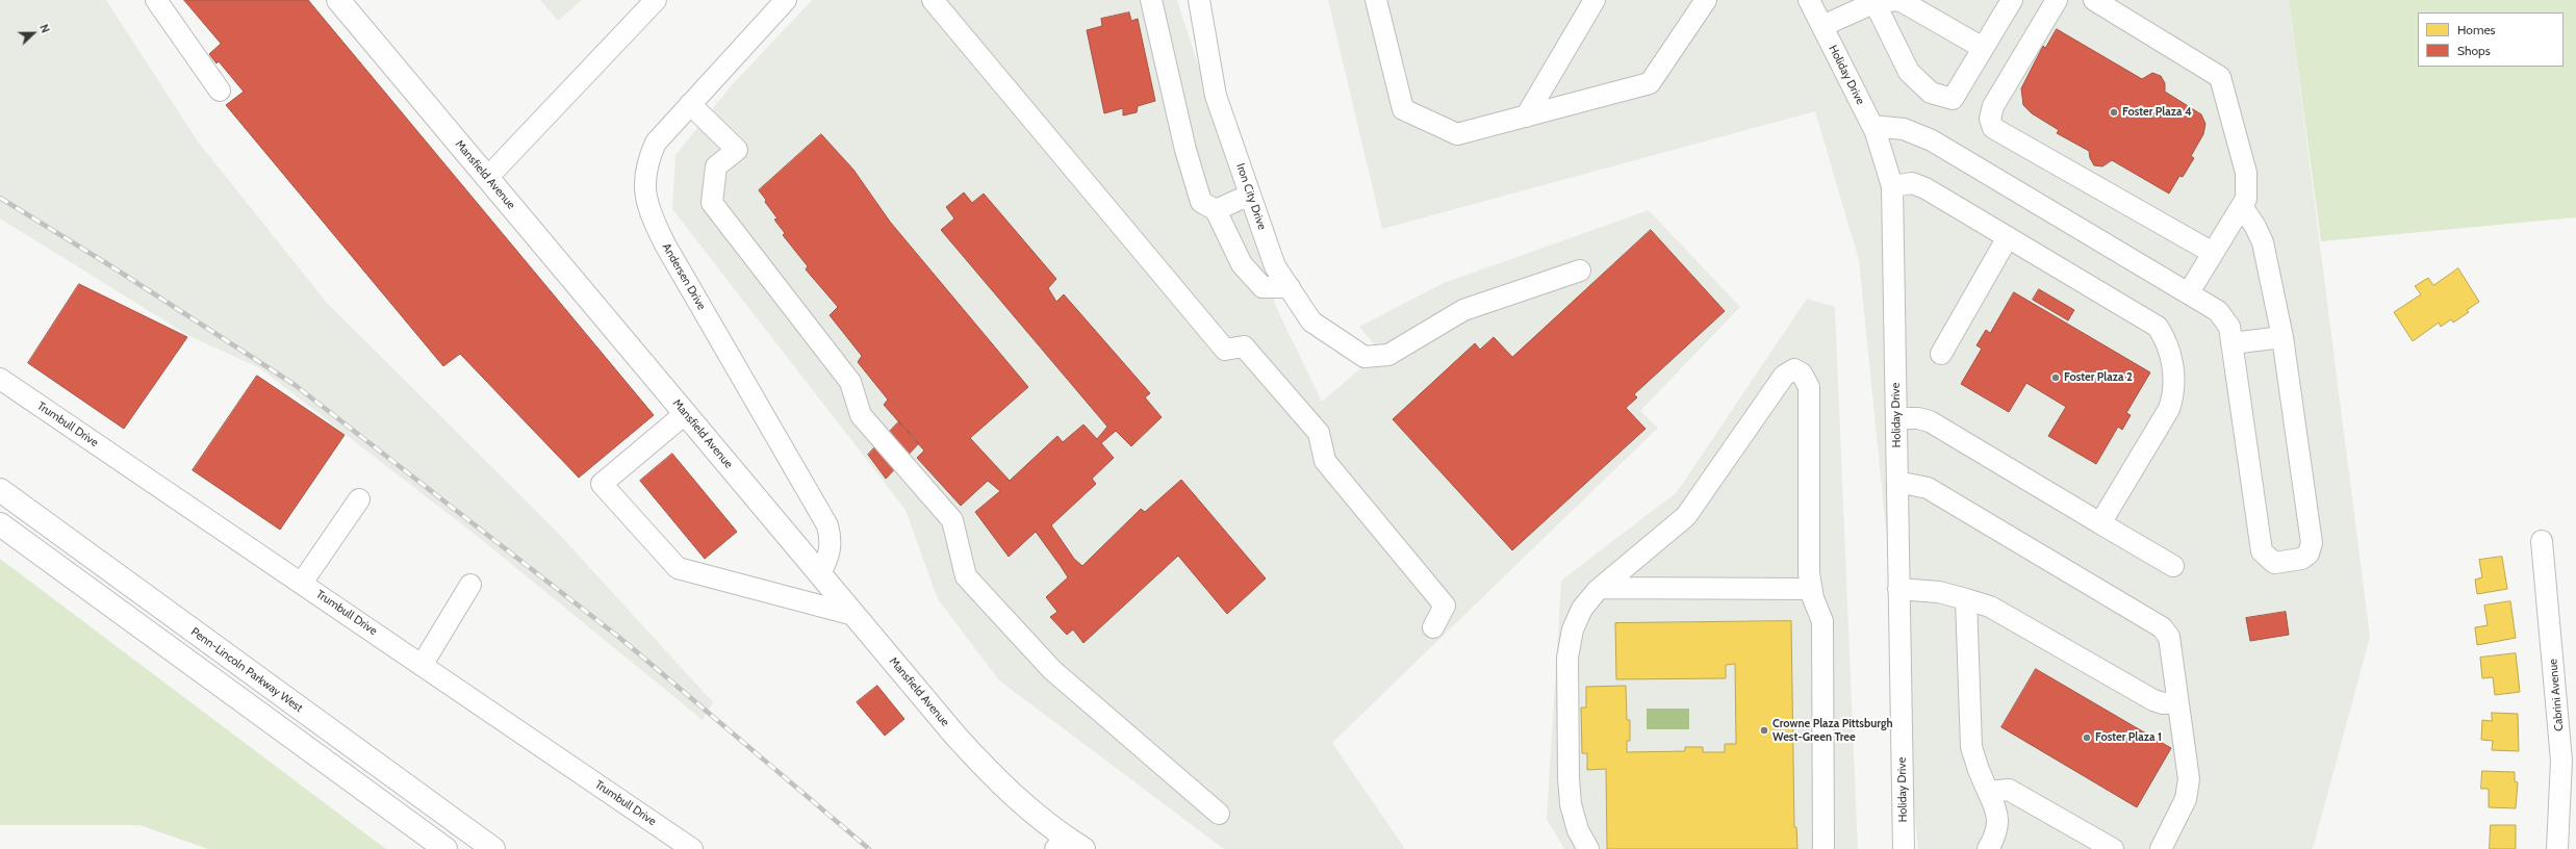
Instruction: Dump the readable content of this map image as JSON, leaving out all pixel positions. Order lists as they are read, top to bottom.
{
  "streets": {
    "main road": ["Mansfield Avenue", "Penn-Lincoln Parkway West"],
    "street": [
      "Holiday Drive",
      "Iron City Drive",
      "Andersen Drive",
      "Trumbull Drive",
      "Cabrini Avenue"
    ]
  },
  "crossings": [
    ["Mansfield Avenue", "Andersen Drive"]
  ],
  "places": [
    "Foster Plaza 4",
    "Foster Plaza 2",
    "Crowne Plaza Pittsburgh West-Green Tree",
    "Foster Plaza 1"
  ],
  "legend": ["Homes", "Shops"],
  "north": "right"
}
